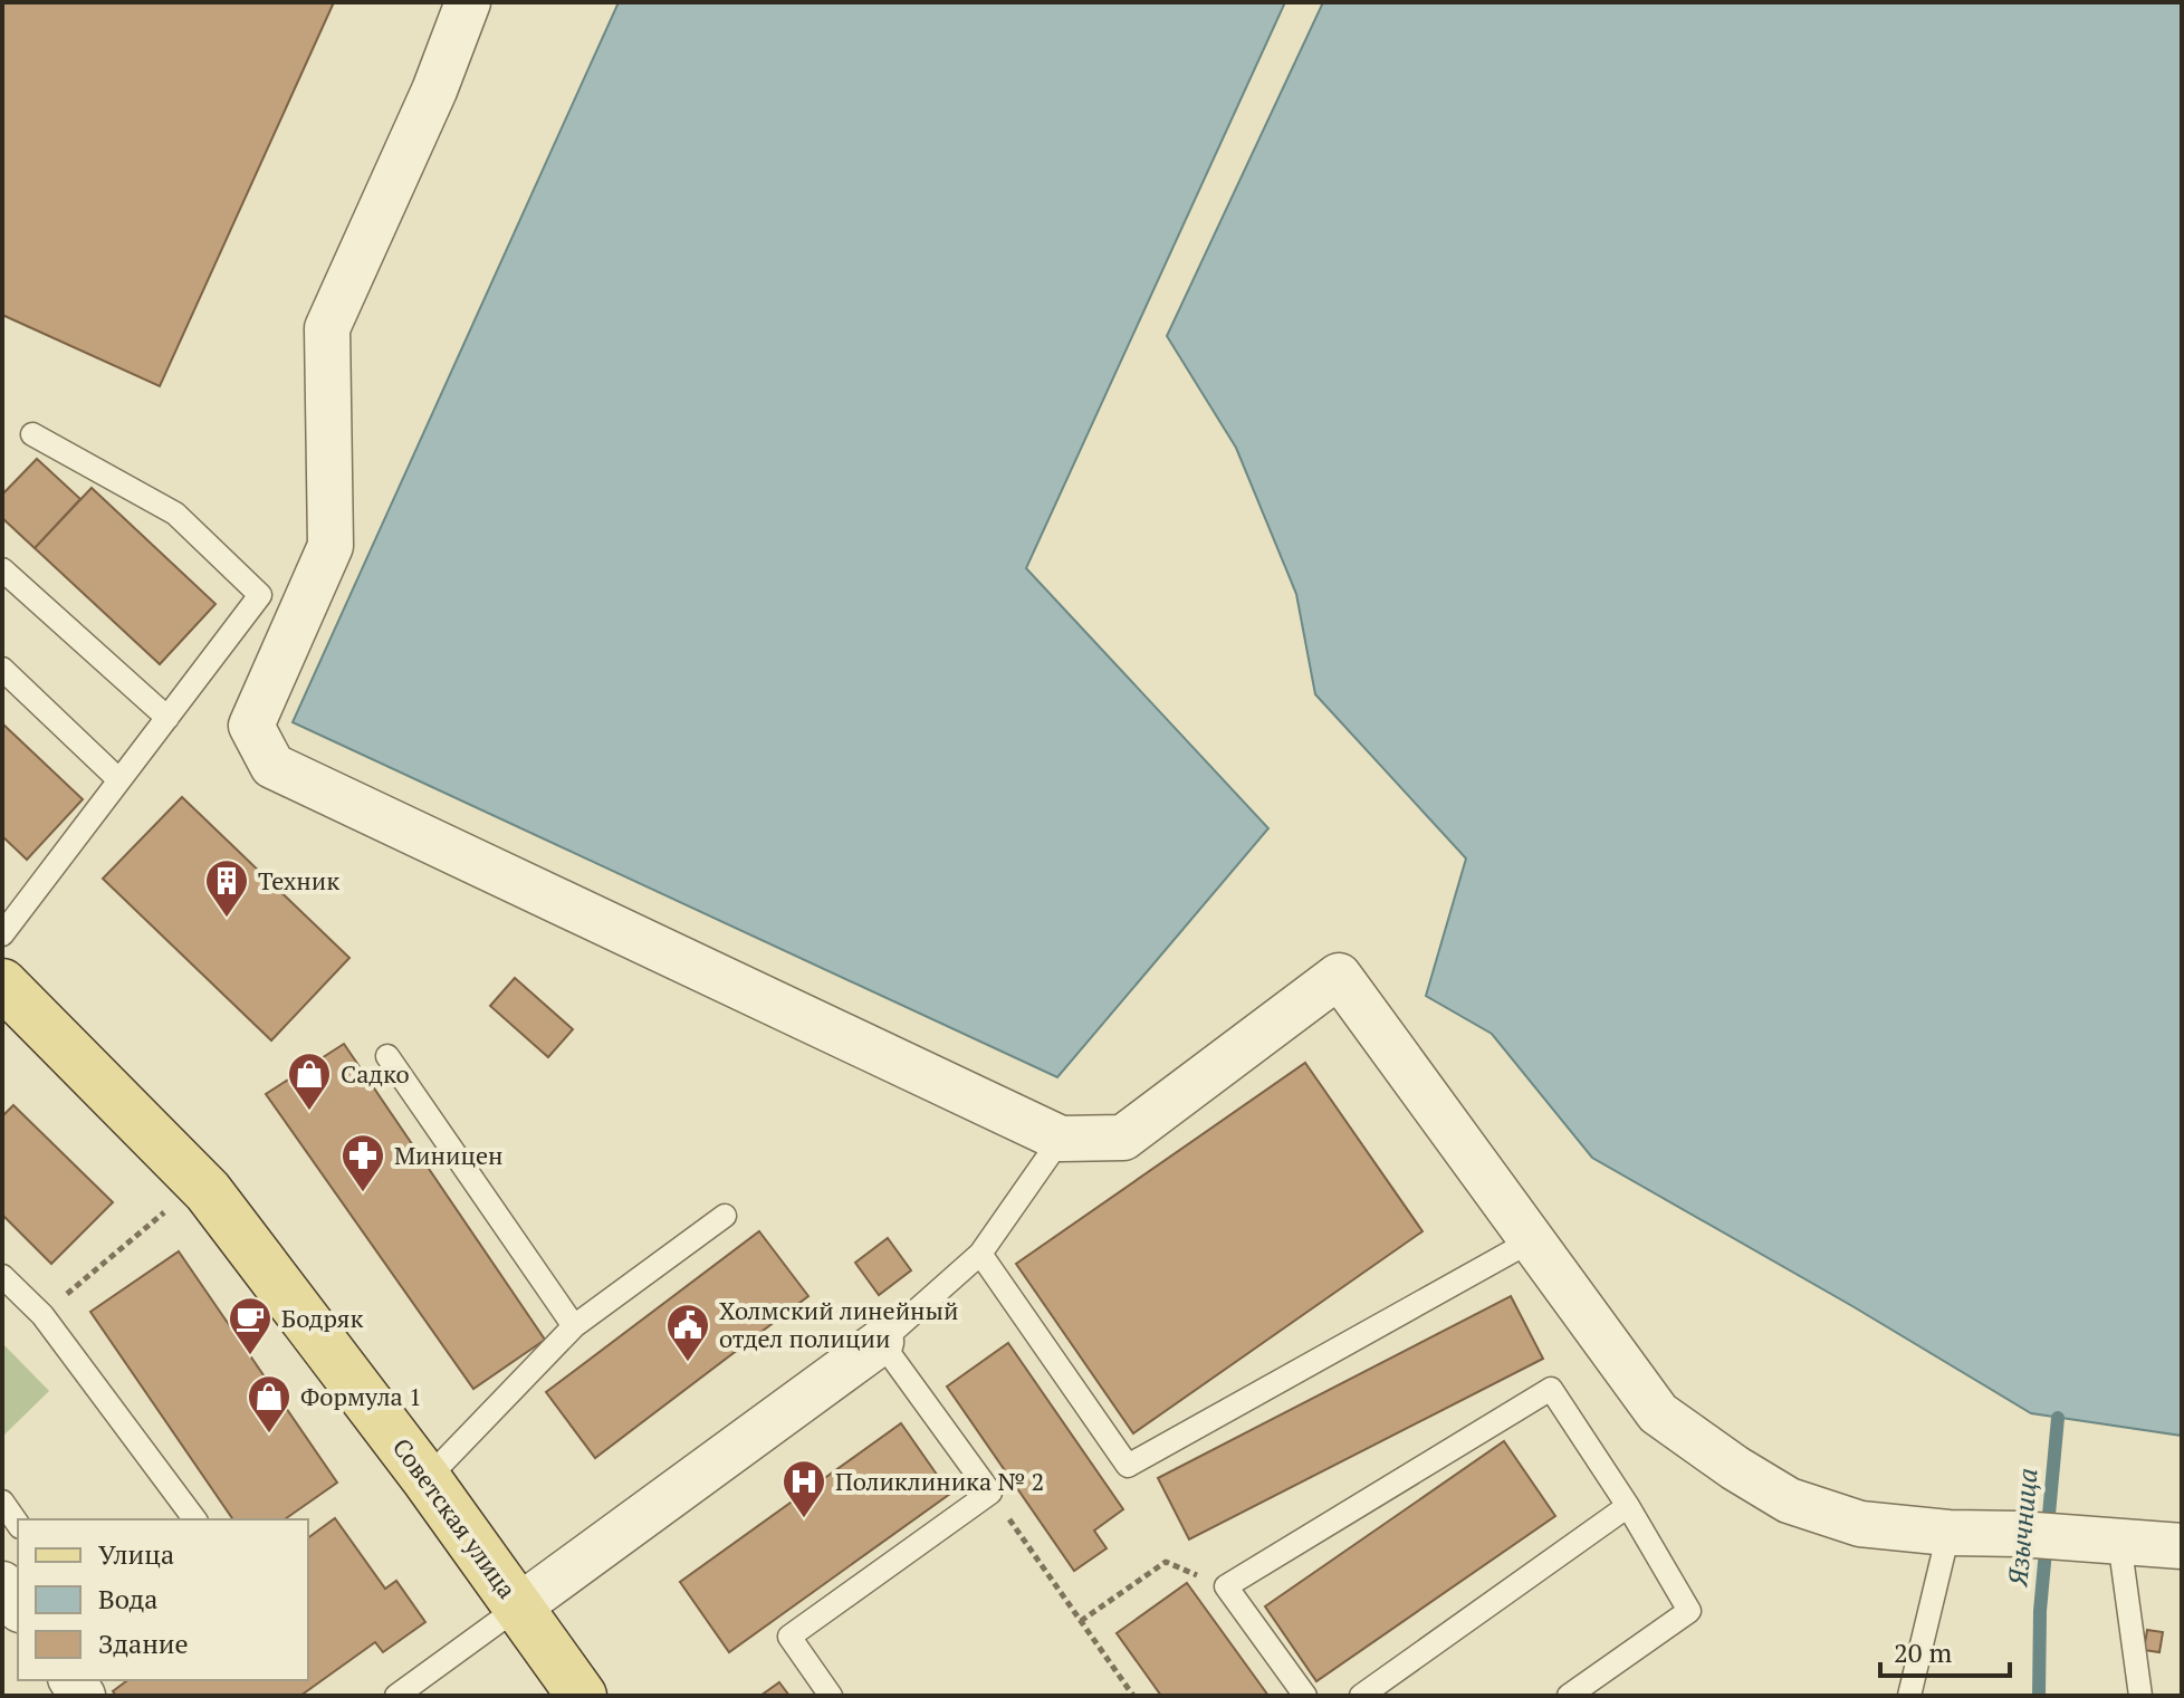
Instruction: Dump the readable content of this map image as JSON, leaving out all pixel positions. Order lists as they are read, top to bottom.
{
  "streets": {
    "main road": ["Советская улица"]
  },
  "water": ["Язычница"],
  "places": {
    "building": ["Техник"],
    "shop": ["Садко", "Формула 1"],
    "pharmacy": ["Миницен"],
    "cafe": ["Бодряк"],
    "public building": ["Холмский линейный отдел полиции"],
    "hospital": ["Поликлиника № 2"]
  },
  "legend": ["Улица", "Вода", "Здание"],
  "scale_bar": "20 m"
}
